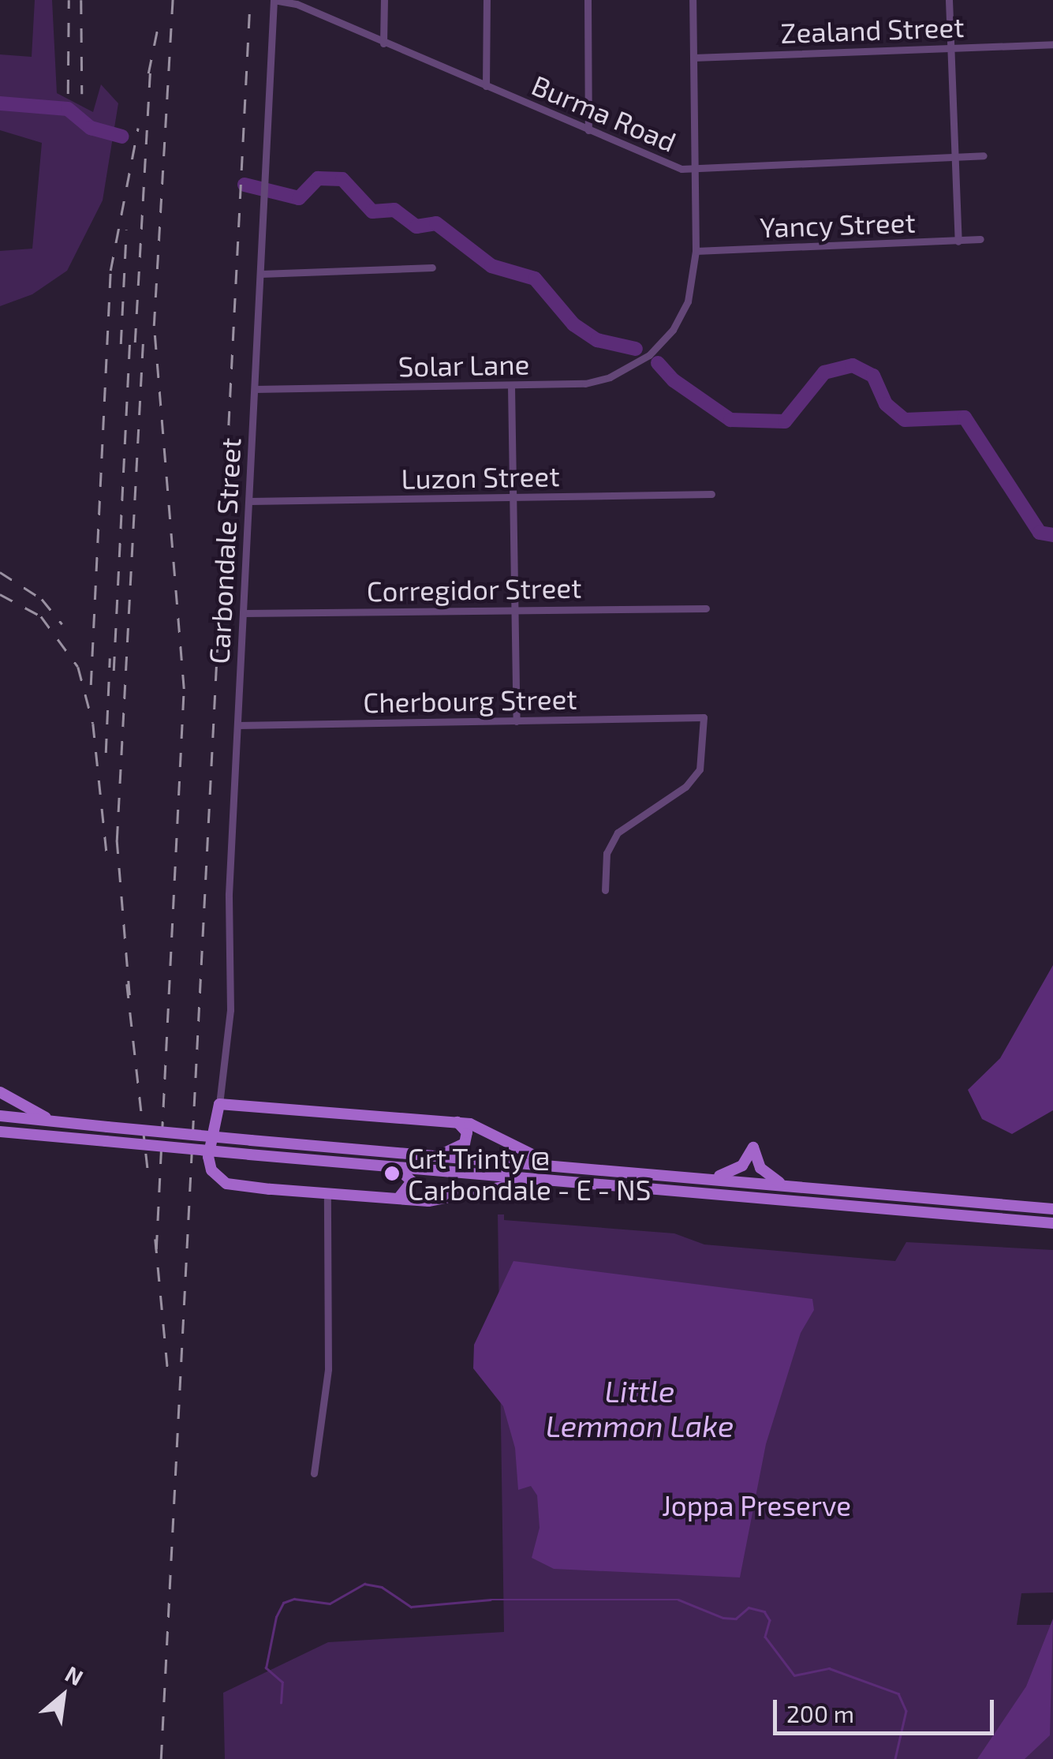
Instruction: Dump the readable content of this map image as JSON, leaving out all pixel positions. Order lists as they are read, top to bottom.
{
  "streets": {
    "street": [
      "Zealand Street",
      "Burma Road",
      "Yancy Street",
      "Solar Lane",
      "Luzon Street",
      "Carbondale Street",
      "Corregidor Street",
      "Cherbourg Street"
    ]
  },
  "crossings": [
    ["Burma Road", "Carbondale Street"],
    ["Yancy Street", "Solar Lane"],
    ["Solar Lane", "Carbondale Street"],
    ["Luzon Street", "Carbondale Street"],
    ["Carbondale Street", "Corregidor Street"],
    ["Carbondale Street", "Cherbourg Street"]
  ],
  "water": ["Little Lemmon Lake"],
  "parks": ["Joppa Preserve"],
  "places": ["Grt Trinty @ Carbondale - E - NS"],
  "scale_bar": "200 m",
  "north": "top right"
}
